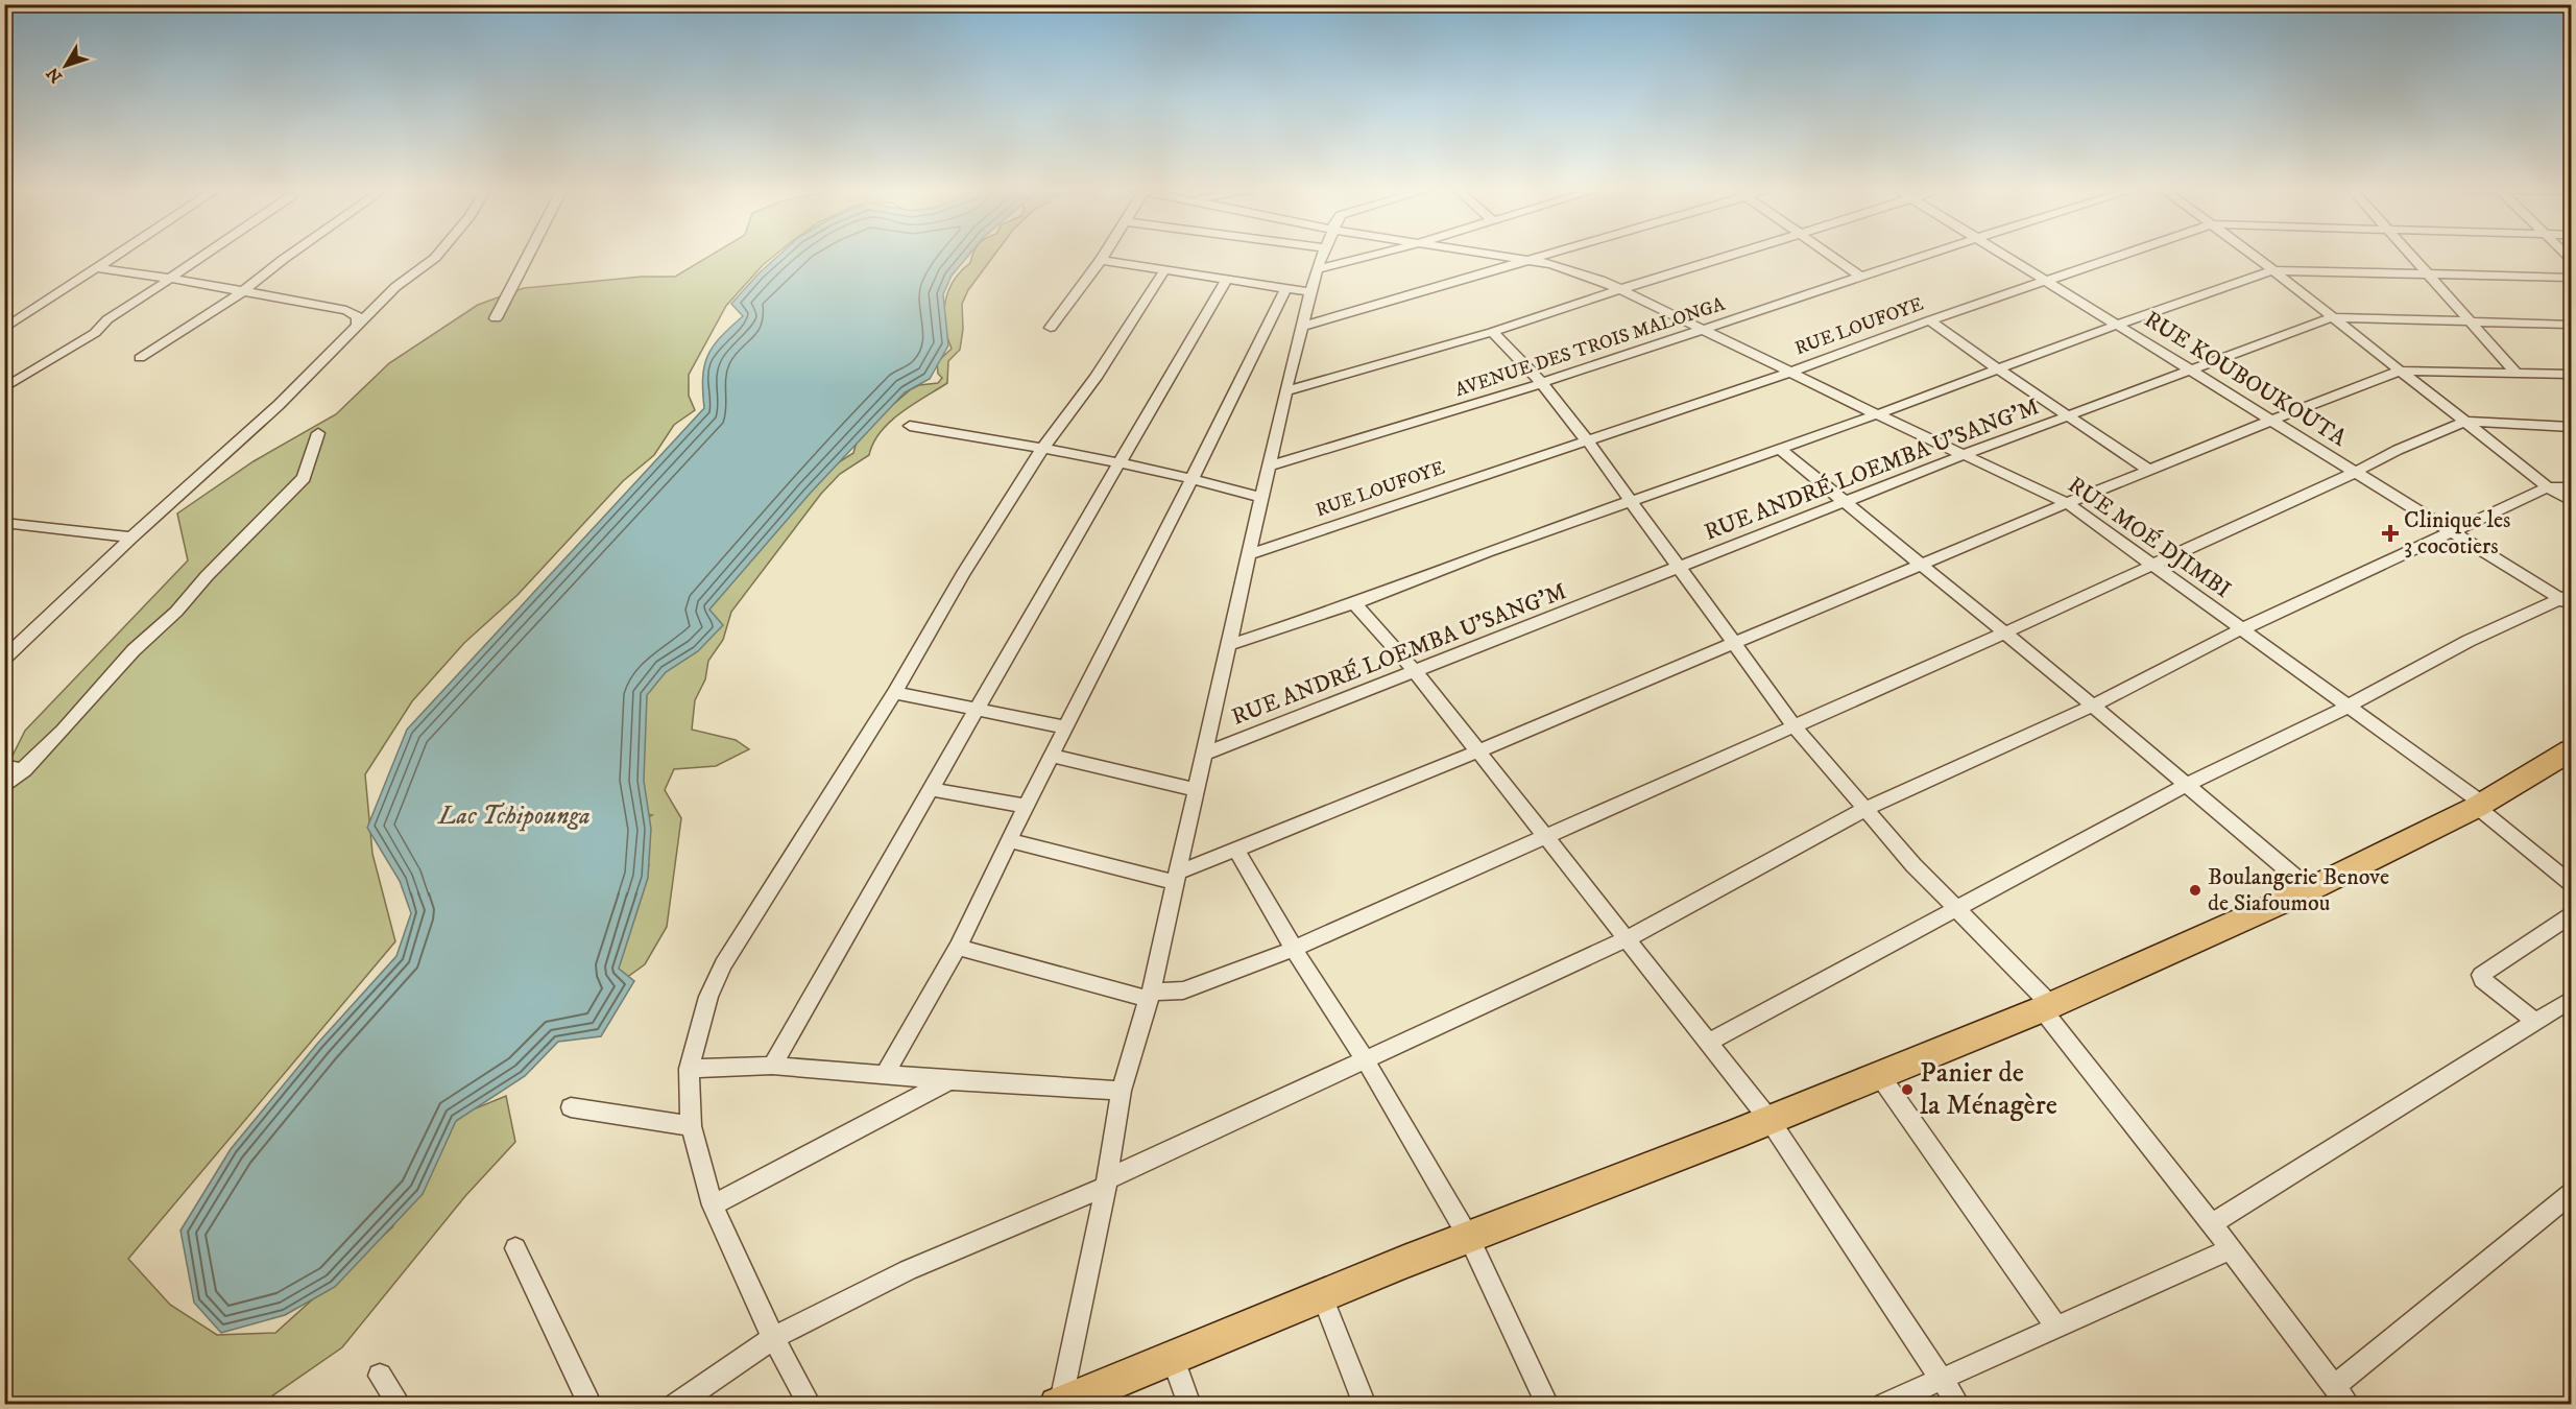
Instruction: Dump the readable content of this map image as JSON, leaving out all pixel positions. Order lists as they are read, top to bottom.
{
  "streets": {
    "street": [
      "RUE LOUFOYE",
      "AVENUE DES TROIS MALONGA",
      "RUE KOUBOUKOUTA",
      "RUE ANDRÉ LOEMBA U'SANG'M",
      "RUE MOÉ DJIMBI"
    ]
  },
  "crossings": [
    ["RUE LOUFOYE", "RUE KOUBOUKOUTA"],
    ["RUE LOUFOYE", "RUE MOÉ DJIMBI"],
    ["AVENUE DES TROIS MALONGA", "RUE MOÉ DJIMBI"],
    ["RUE KOUBOUKOUTA", "RUE ANDRÉ LOEMBA U'SANG'M"],
    ["RUE ANDRÉ LOEMBA U'SANG'M", "RUE MOÉ DJIMBI"]
  ],
  "water": ["Lac Tchipounga"],
  "places": {
    "health": ["Clinique les 3 cocotiers"],
    "other": ["Boulangerie Benove de Siafoumou", "Panier de la Ménagère"]
  },
  "north": "bottom left"
}
